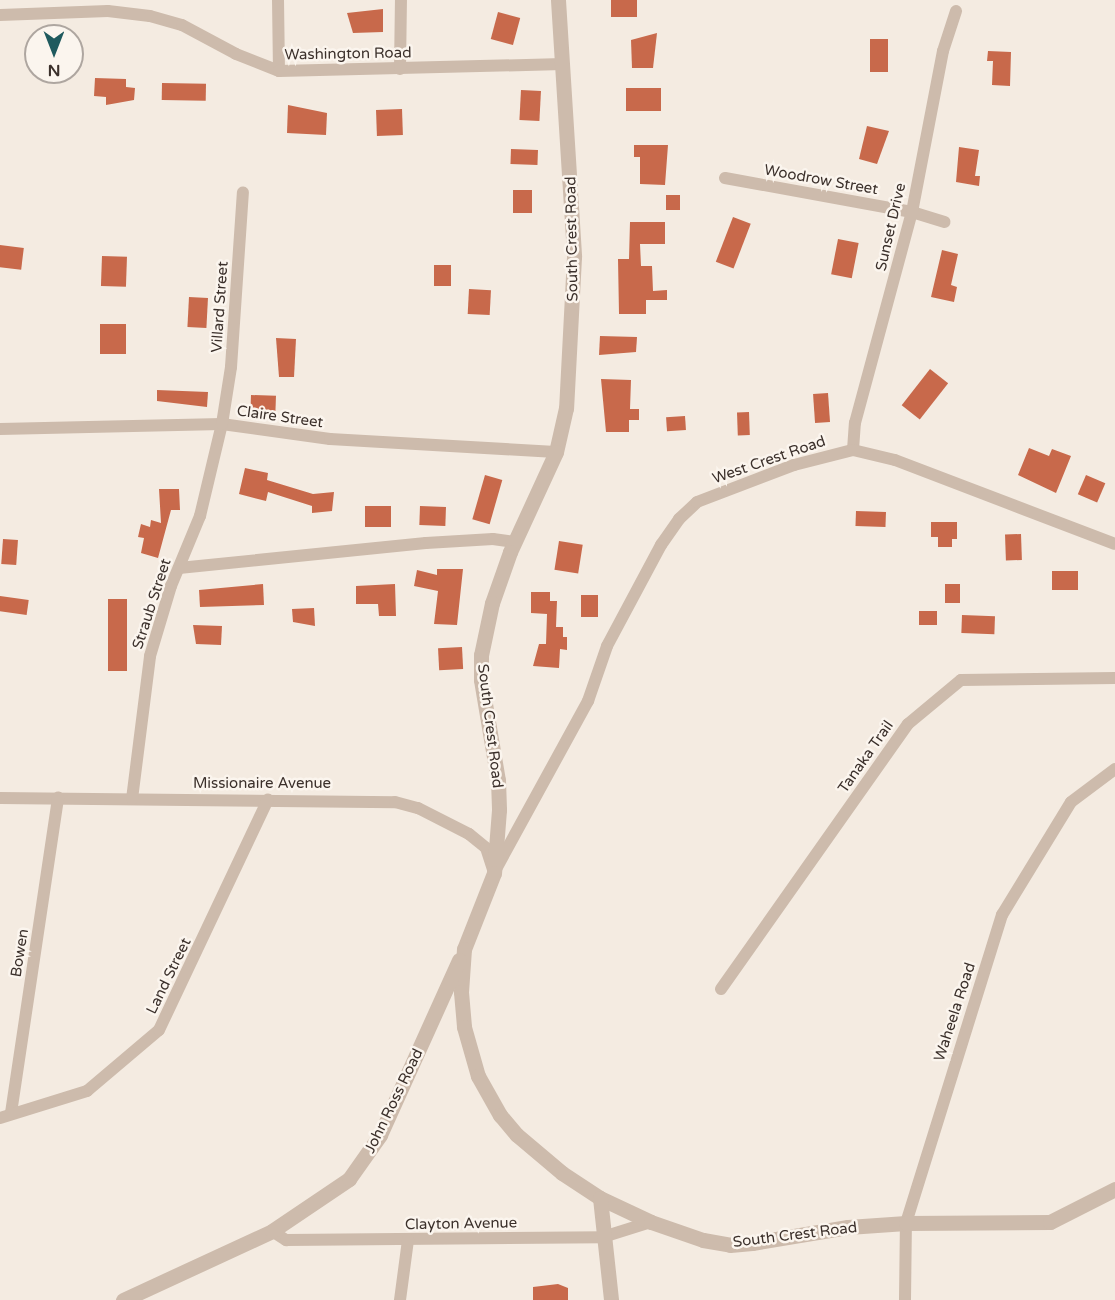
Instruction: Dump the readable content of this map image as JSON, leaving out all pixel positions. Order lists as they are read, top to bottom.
{
  "streets": {
    "street": [
      "Washington Road",
      "Woodrow Street",
      "Sunset Drive",
      "South Crest Road",
      "Villard Street",
      "Claire Street",
      "West Crest Road",
      "Straub Street",
      "Tanaka Trail",
      "Missionaire Avenue",
      "Bowen",
      "Land Street",
      "Waheela Road",
      "John Ross Road",
      "Clayton Avenue"
    ]
  },
  "crossings": [
    ["Washington Road", "South Crest Road"],
    ["Woodrow Street", "Sunset Drive"],
    ["Sunset Drive", "West Crest Road"],
    ["South Crest Road", "Claire Street"],
    ["South Crest Road", "West Crest Road"],
    ["South Crest Road", "Missionaire Avenue"],
    ["South Crest Road", "Waheela Road"],
    ["South Crest Road", "John Ross Road"],
    ["South Crest Road", "Clayton Avenue"],
    ["Villard Street", "Claire Street"],
    ["Villard Street", "Straub Street"],
    ["Claire Street", "Straub Street"],
    ["West Crest Road", "Missionaire Avenue"],
    ["Straub Street", "Missionaire Avenue"],
    ["Missionaire Avenue", "Bowen"],
    ["Missionaire Avenue", "Land Street"],
    ["Bowen", "Land Street"],
    ["John Ross Road", "Clayton Avenue"]
  ],
  "north": "bottom"
}
